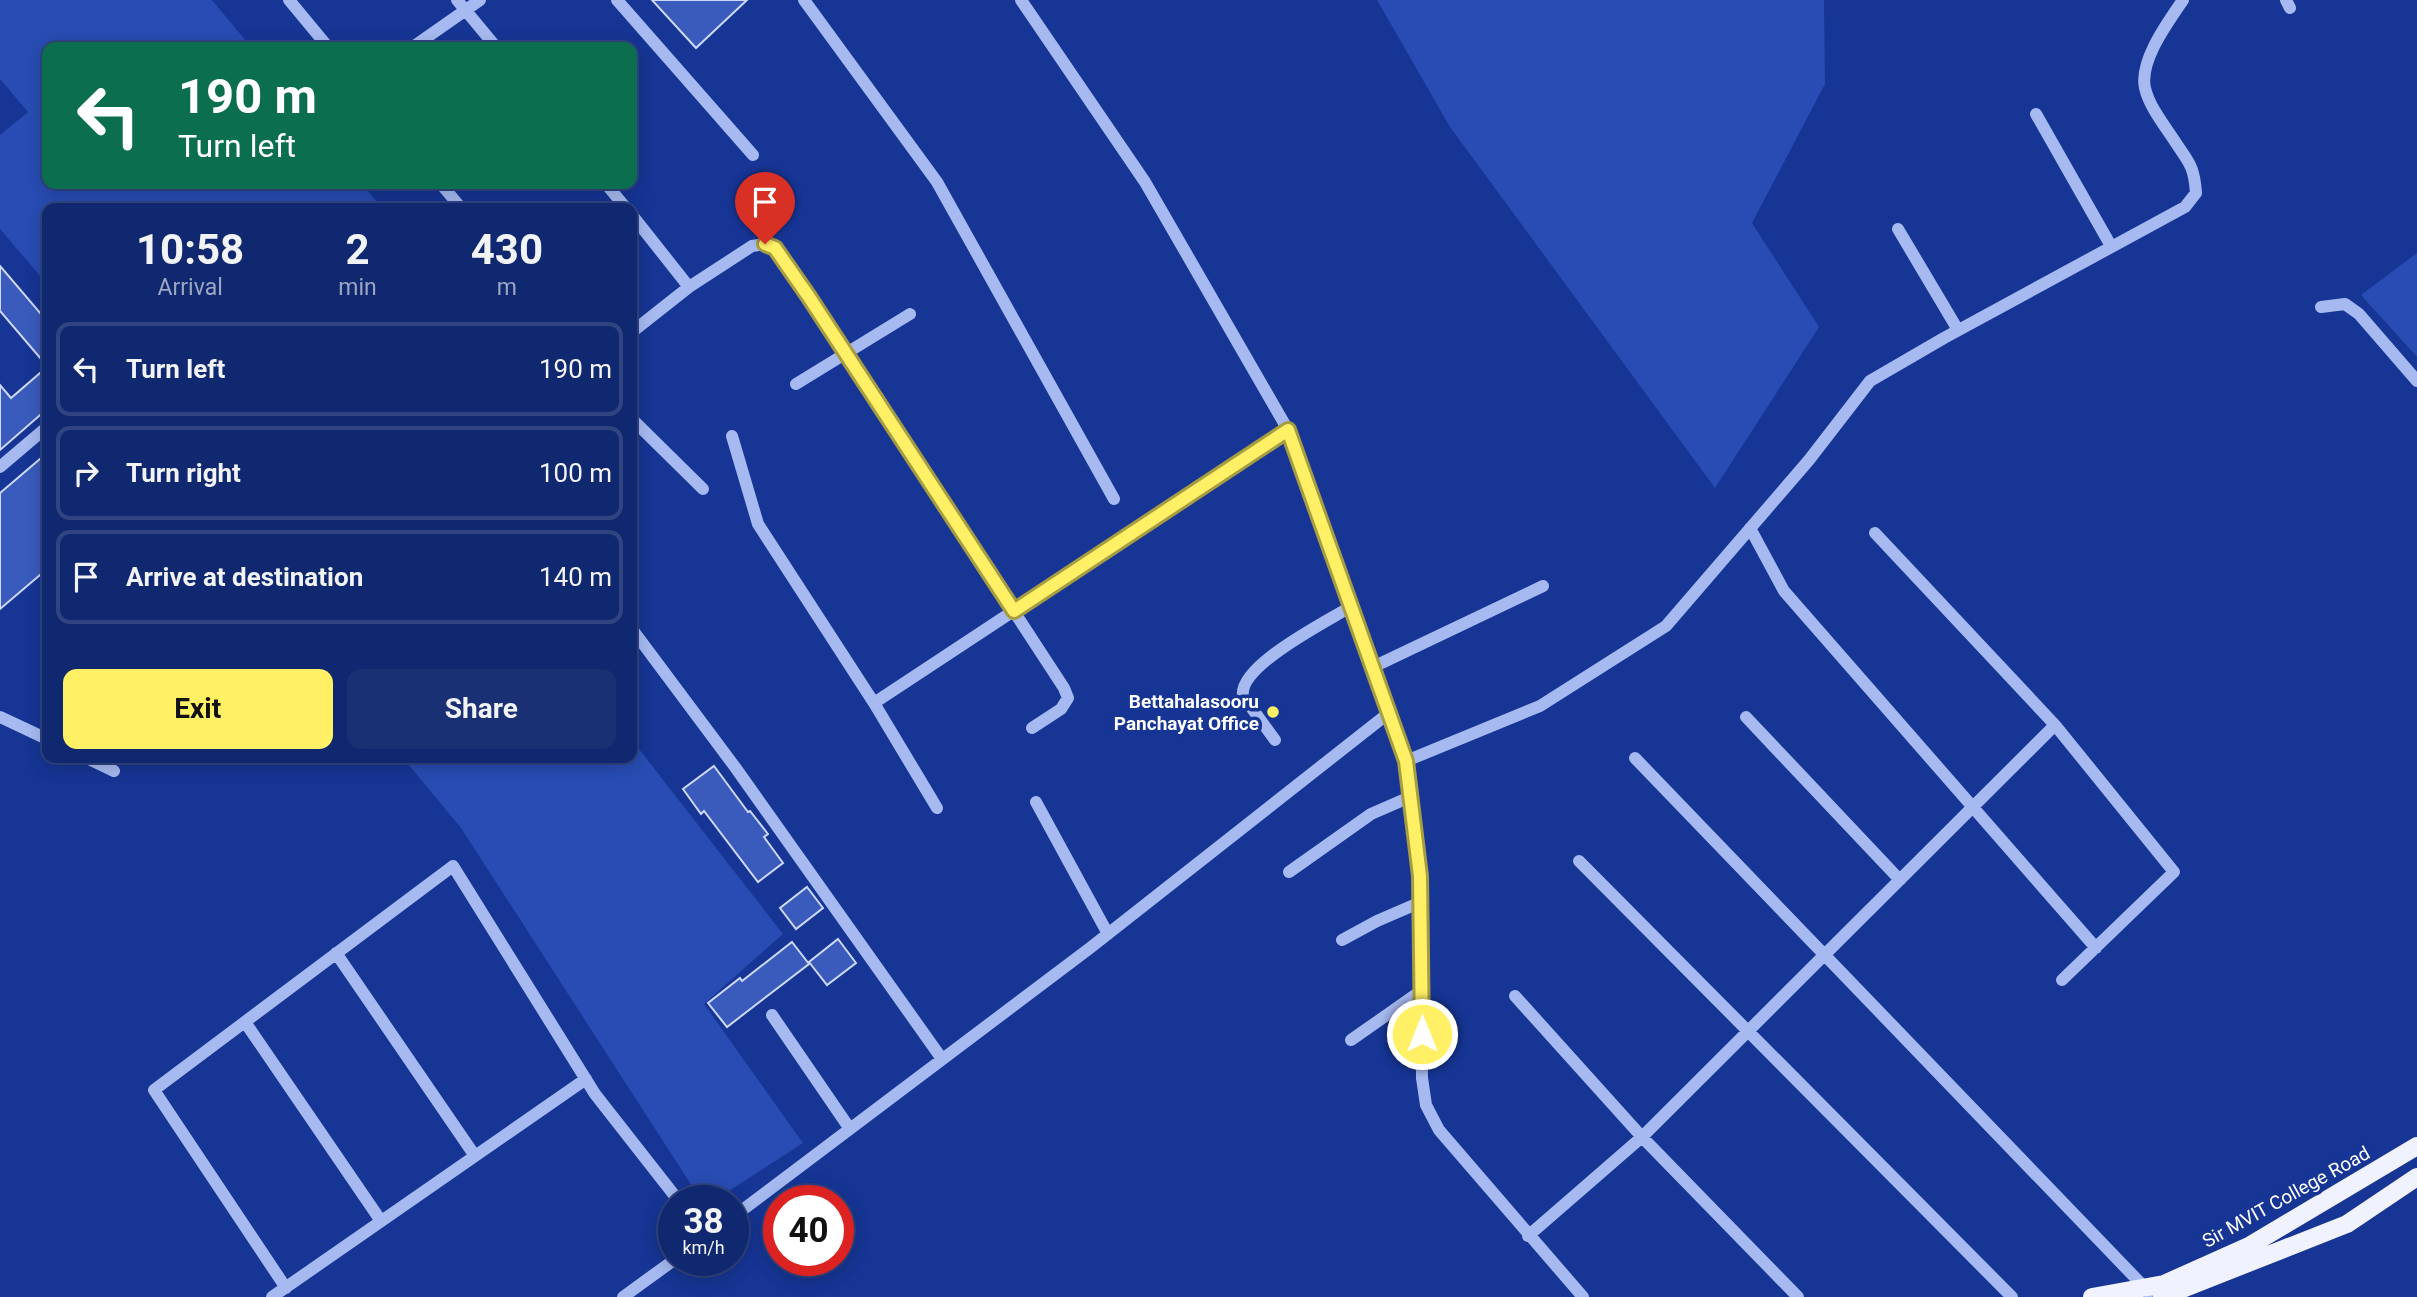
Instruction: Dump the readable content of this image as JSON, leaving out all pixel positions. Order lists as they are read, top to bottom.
{
  "streets": {
    "main road": ["Sir MVIT College Road"]
  },
  "places": ["Bettahalasooru Panchayat Office"],
  "page": {
    "turn": ["190 m", "Turn left"],
    "eta": [
      "10:58",
      "Arrival",
      "2",
      "min",
      "430",
      "m"
    ],
    "list": [
      {
        "name": "Turn left",
        "value": "190 m"
      },
      {
        "name": "Turn right",
        "value": "100 m"
      },
      {
        "name": "Arrive at destination",
        "value": "140 m"
      }
    ],
    "buttons": ["Exit", "Share"],
    "speed": "38 km/h",
    "limit": "40"
  }
}
